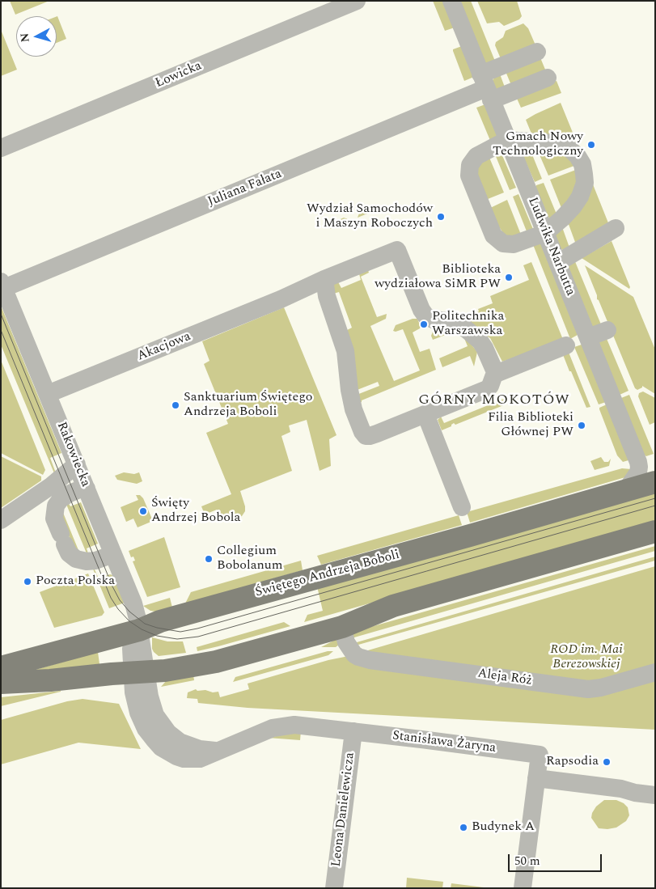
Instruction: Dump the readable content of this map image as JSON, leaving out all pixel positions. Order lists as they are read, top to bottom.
{
  "streets": {
    "main road": ["Świętego Andrzeja Boboli"],
    "street": [
      "Łowicka",
      "Juliana Fałata",
      "Ludwika Narbutta",
      "Akacjowa",
      "Rakowiecka",
      "Aleja Róż",
      "Stanisława Żaryna",
      "Leona Danielewicza"
    ]
  },
  "crossings": [
    ["Juliana Fałata", "Ludwika Narbutta"],
    ["Juliana Fałata", "Rakowiecka"],
    ["Ludwika Narbutta", "Świętego Andrzeja Boboli"],
    ["Akacjowa", "Rakowiecka"],
    ["Rakowiecka", "Świętego Andrzeja Boboli"],
    ["Rakowiecka", "Stanisława Żaryna"],
    ["Świętego Andrzeja Boboli", "Stanisława Żaryna"],
    ["Stanisława Żaryna", "Leona Danielewicza"]
  ],
  "districts": ["GÓRNY MOKOTÓW"],
  "parks": ["ROD im. Mai Berezowskiej"],
  "places": [
    "Gmach Nowy Technologiczny",
    "Wydział Samochodów i Maszyn Roboczych",
    "Biblioteka wydziałowa SiMR PW",
    "Politechnika Warszawska",
    "Sanktuarium Świętego Andrzeja Boboli",
    "Filia Biblioteki Głównej PW",
    "Święty Andrzej Bobola",
    "Collegium Bobolanum",
    "Poczta Polska",
    "Rapsodia",
    "Budynek A"
  ],
  "scale_bar": "50 m",
  "north": "left"
}
